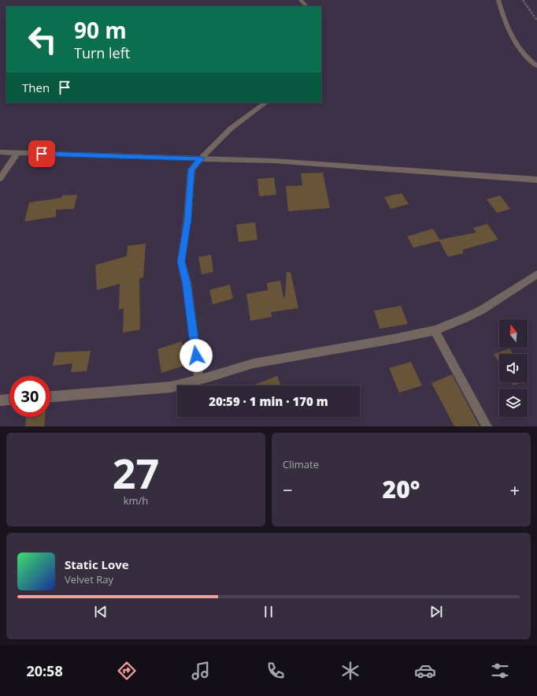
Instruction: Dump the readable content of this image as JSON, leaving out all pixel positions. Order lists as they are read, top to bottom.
{
  "north": "top",
  "page": {
    "turn": ["90 m", "Turn left"],
    "then": "Then",
    "limit": "30",
    "trip": "20:59 · 1 min · 170 m",
    "tile": [
      ["27", "km/h"],
      "Climate"
    ],
    "heat": ["−", "20°", "+"],
    "song": ["Static Love", "Velvet Ray"],
    "tabs": "20:58"
  }
}
